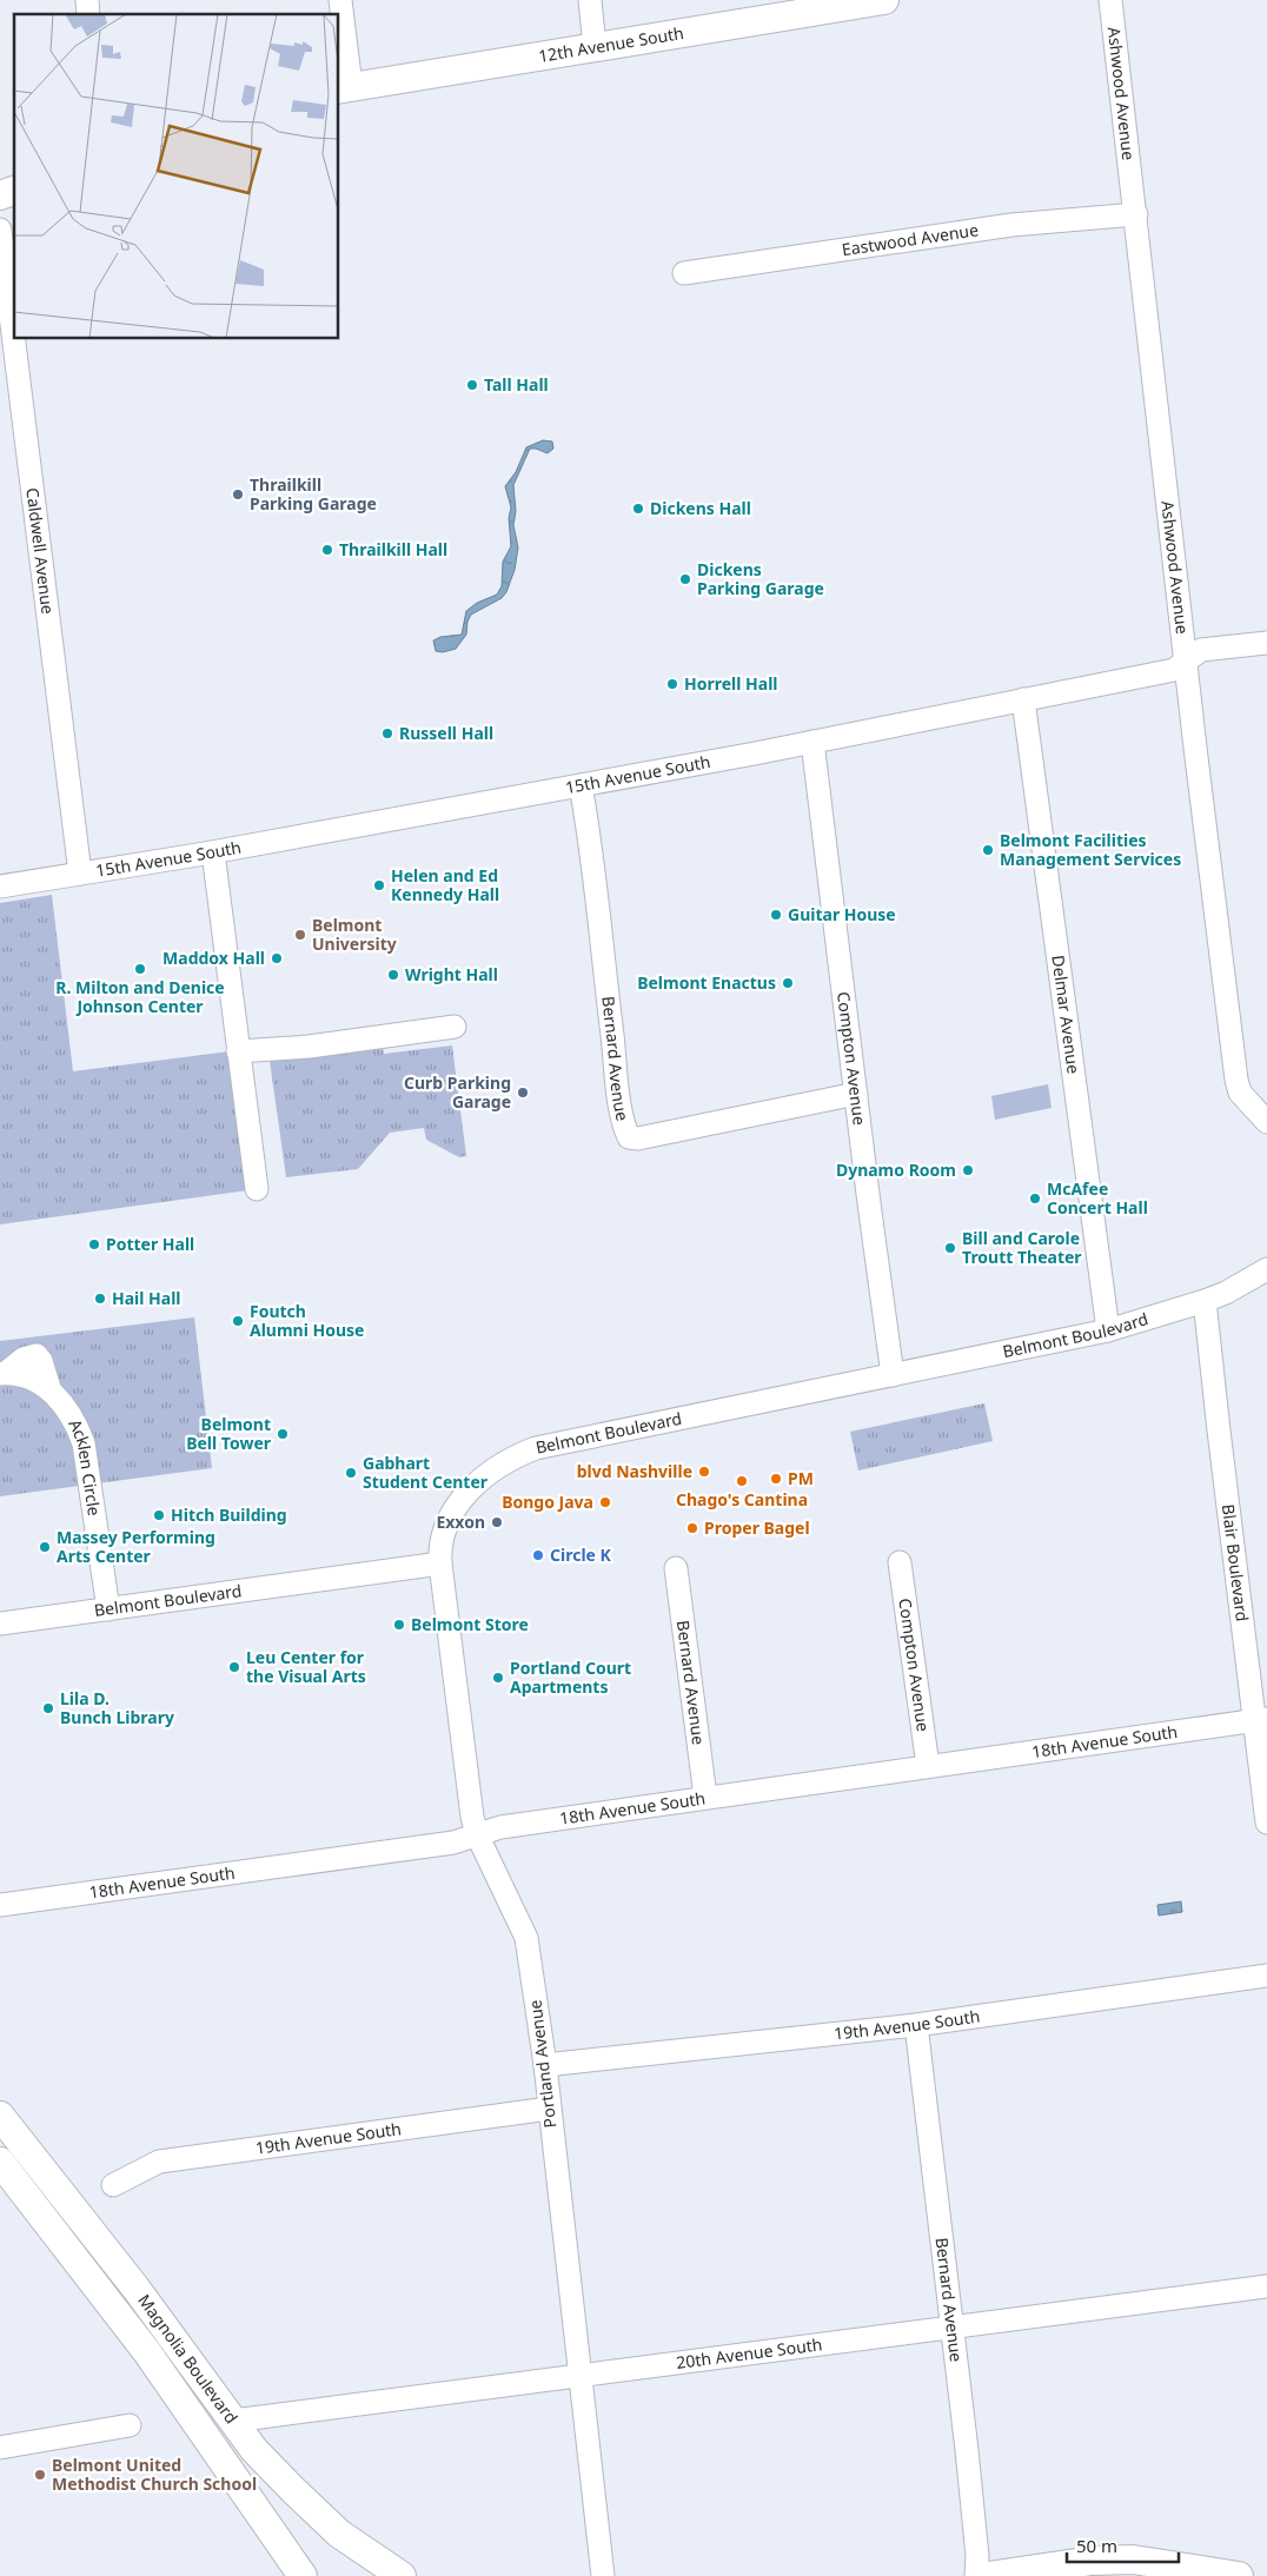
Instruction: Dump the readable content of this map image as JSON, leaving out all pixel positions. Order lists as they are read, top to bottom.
{
  "streets": {
    "main road": ["12th Avenue South", "Magnolia Boulevard"],
    "street": [
      "Ashwood Avenue",
      "Eastwood Avenue",
      "Caldwell Avenue",
      "15th Avenue South",
      "Delmar Avenue",
      "Bernard Avenue",
      "Compton Avenue",
      "Belmont Boulevard",
      "Acklen Circle",
      "Blair Boulevard",
      "18th Avenue South",
      "19th Avenue South",
      "Portland Avenue",
      "20th Avenue South"
    ]
  },
  "crossings": [
    ["Ashwood Avenue", "Eastwood Avenue"],
    ["Ashwood Avenue", "15th Avenue South"],
    ["Caldwell Avenue", "15th Avenue South"],
    ["15th Avenue South", "Delmar Avenue"],
    ["15th Avenue South", "Bernard Avenue"],
    ["15th Avenue South", "Compton Avenue"],
    ["Delmar Avenue", "Belmont Boulevard"],
    ["Bernard Avenue", "Compton Avenue"],
    ["Bernard Avenue", "18th Avenue South"],
    ["Bernard Avenue", "19th Avenue South"],
    ["Bernard Avenue", "20th Avenue South"],
    ["Compton Avenue", "Belmont Boulevard"],
    ["Compton Avenue", "18th Avenue South"],
    ["Belmont Boulevard", "Acklen Circle"],
    ["Belmont Boulevard", "Blair Boulevard"],
    ["Belmont Boulevard", "Portland Avenue"],
    ["Blair Boulevard", "18th Avenue South"],
    ["18th Avenue South", "Portland Avenue"],
    ["19th Avenue South", "Portland Avenue"],
    ["Portland Avenue", "20th Avenue South"],
    ["20th Avenue South", "Magnolia Boulevard"]
  ],
  "places": [
    "Tall Hall",
    "Thrailkill Parking Garage",
    "Dickens Hall",
    "Thrailkill Hall",
    "Dickens Parking Garage",
    "Horrell Hall",
    "Russell Hall",
    "Belmont Facilities Management Services",
    "Helen and Ed Kennedy Hall",
    "Guitar House",
    "Belmont University",
    "Maddox Hall",
    "R. Milton and Denice Johnson Center",
    "Wright Hall",
    "Belmont Enactus",
    "Curb Parking Garage",
    "Dynamo Room",
    "McAfee Concert Hall",
    "Potter Hall",
    "Bill and Carole Troutt Theater",
    "Hail Hall",
    "Foutch Alumni House",
    "Belmont Bell Tower",
    "blvd Nashville",
    "Gabhart Student Center",
    "PM",
    "Chago's Cantina",
    "Bongo Java",
    "Hitch Building",
    "Exxon",
    "Proper Bagel",
    "Massey Performing Arts Center",
    "Circle K",
    "Belmont Store",
    "Leu Center for the Visual Arts",
    "Portland Court Apartments",
    "Lila D. Bunch Library",
    "Belmont United Methodist Church School"
  ],
  "scale_bar": "50 m"
}
